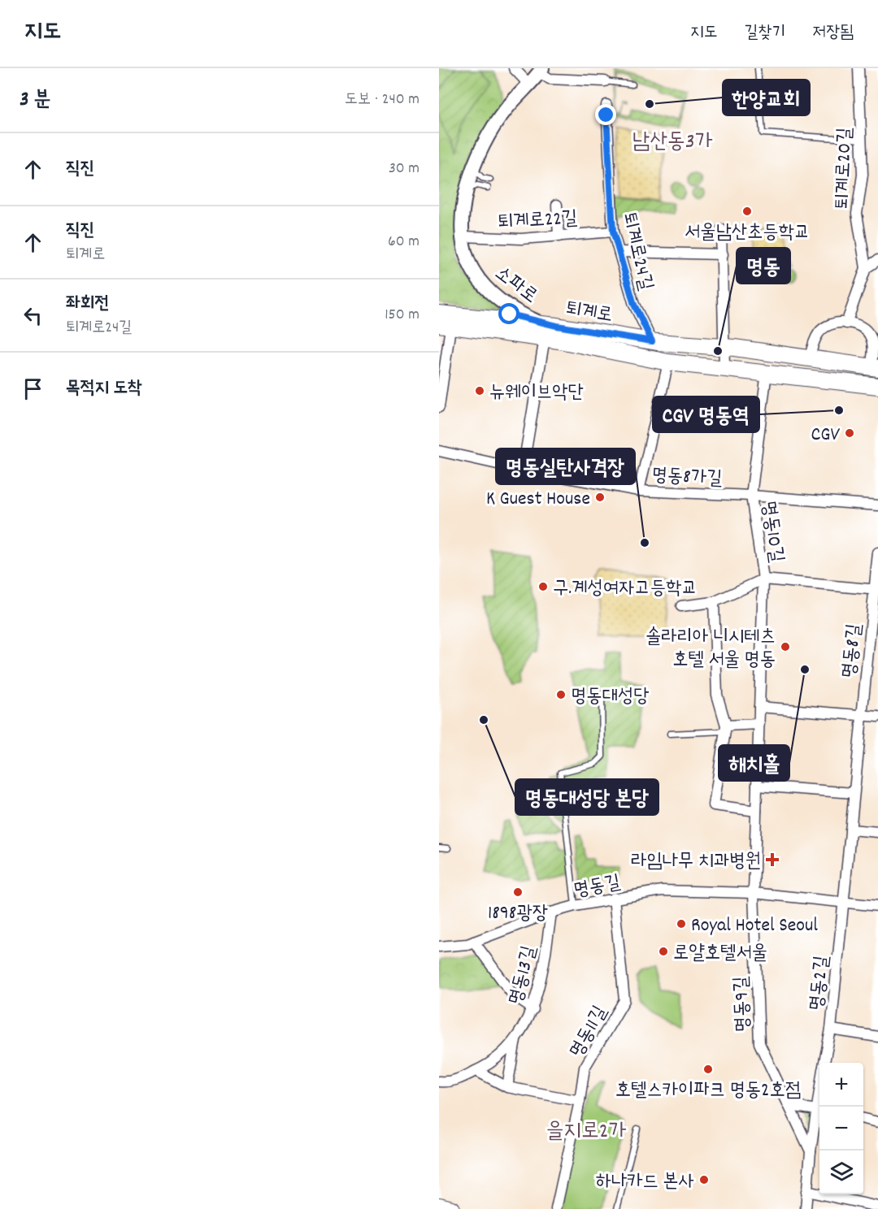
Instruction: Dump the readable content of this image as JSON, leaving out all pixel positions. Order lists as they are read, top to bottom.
{
  "streets": {
    "main road": ["퇴계로"],
    "street": [
      "퇴계로20길",
      "퇴계로22길",
      "퇴계로24길",
      "소파로",
      "명동8가길",
      "명동10길",
      "명동8길",
      "명동길",
      "명동13길",
      "명동2길",
      "명동9길",
      "명동11길"
    ]
  },
  "crossings": [
    ["퇴계로22길", "퇴계로24길"],
    ["퇴계로22길", "소파로"],
    ["퇴계로24길", "퇴계로"],
    ["소파로", "퇴계로"],
    ["퇴계로", "명동8가길"],
    ["퇴계로", "명동10길"],
    ["명동8가길", "명동10길"],
    ["명동10길", "명동길"],
    ["명동10길", "명동9길"],
    ["명동8길", "명동길"],
    ["명동8길", "명동2길"],
    ["명동길", "명동13길"],
    ["명동길", "명동2길"],
    ["명동길", "명동9길"],
    ["명동길", "명동11길"],
    ["명동2길", "명동9길"]
  ],
  "districts": ["남산동3가", "을지로2가"],
  "places": {
    "other": [
      "한양교회",
      "서울남산초등학교",
      "명동",
      "뉴웨이브악단",
      "CGV 명동역",
      "CGV",
      "K Guest House",
      "명동실탄사격장",
      "구.계성여자고등학교",
      "솔라리아 니시테츠 호텔 서울 명동",
      "해치홀",
      "명동대성당",
      "명동대성당 본당",
      "1898광장",
      "Royal Hotel Seoul",
      "로얄호텔서울",
      "호텔스카이파크 명동2호점",
      "하나카드 본사"
    ],
    "health": ["라임나무 치과병원"]
  },
  "page": {
    "header": "지도",
    "nav": ["지도", "길찾기", "저장됨"],
    "heading": ["3 분", "도보 · 240 m"],
    "list": [
      ["직진", "30 m"],
      ["직진", "퇴계로", "60 m"],
      ["좌회전", "퇴계로24길", "150 m"],
      "목적지 도착"
    ],
    "map_buttons": ["+", "−"]
  }
}
